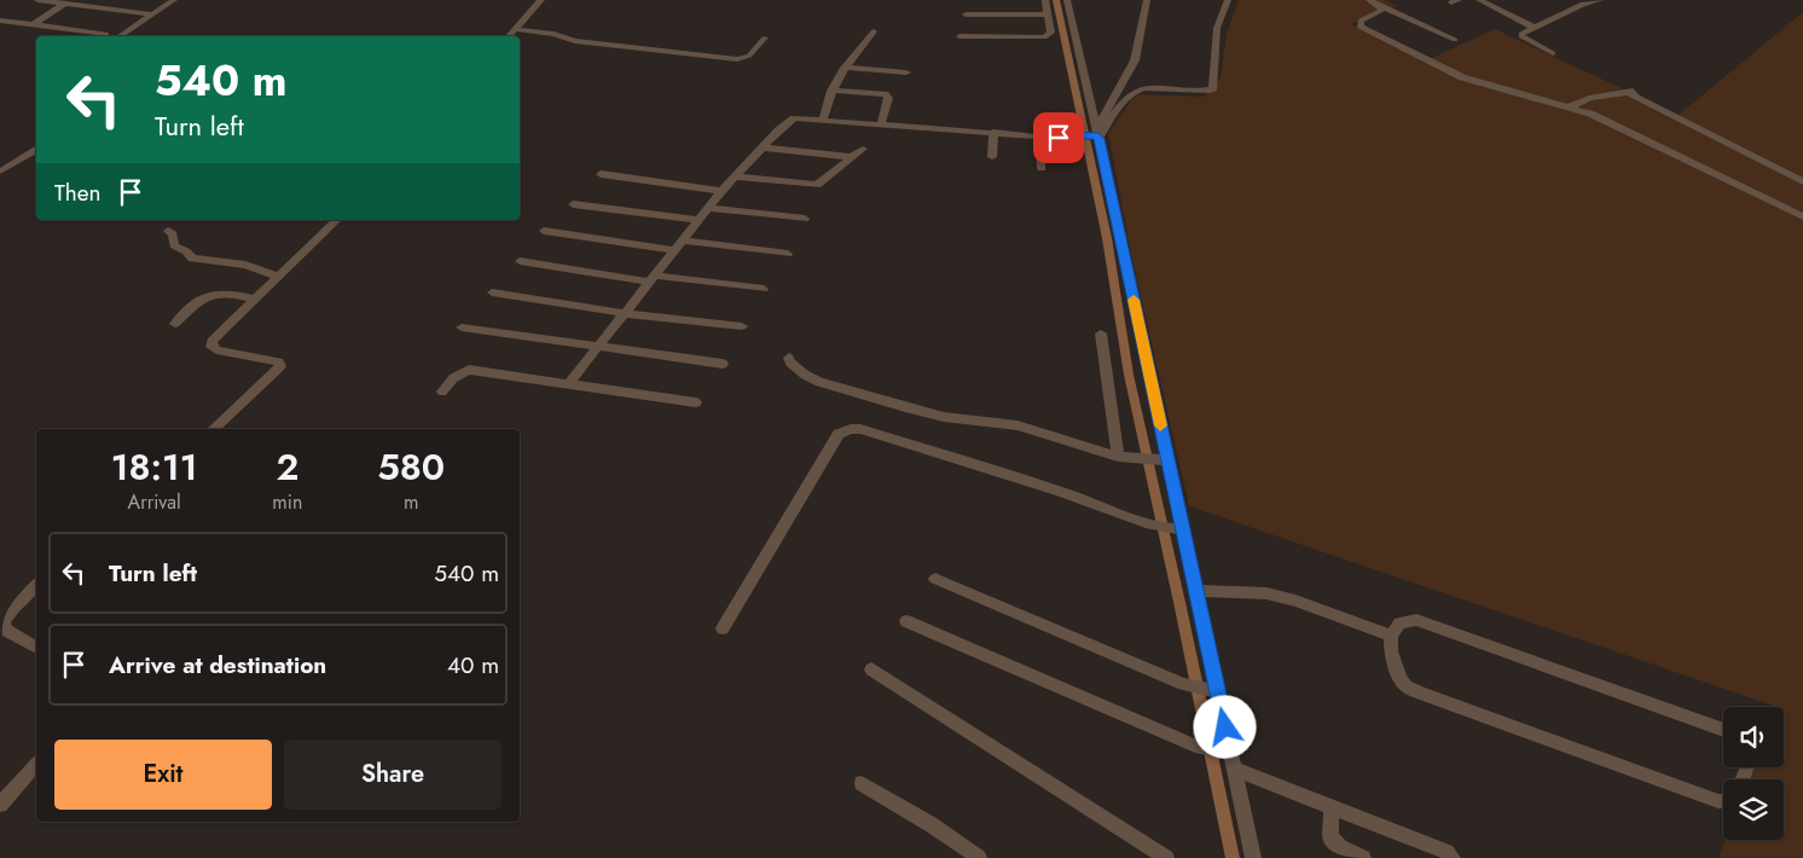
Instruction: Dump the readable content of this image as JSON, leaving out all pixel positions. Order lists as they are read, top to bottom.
{
  "page": {
    "turn": ["540 m", "Turn left"],
    "then": "Then",
    "eta": [
      "18:11",
      "Arrival",
      "2",
      "min",
      "580",
      "m"
    ],
    "list": [
      {
        "name": "Turn left",
        "value": "540 m"
      },
      {
        "name": "Arrive at destination",
        "value": "40 m"
      }
    ],
    "buttons": ["Exit", "Share"]
  }
}
